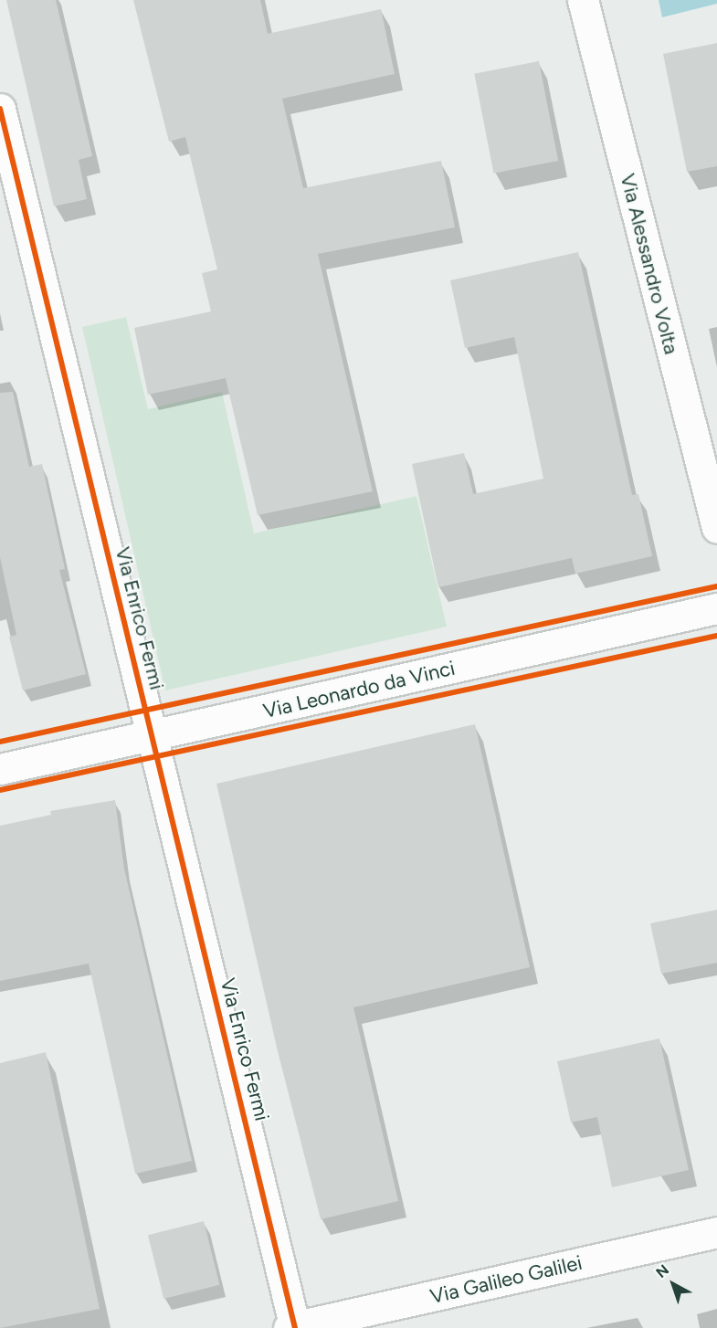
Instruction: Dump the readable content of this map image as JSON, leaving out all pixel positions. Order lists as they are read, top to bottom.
{
  "streets": {
    "street": [
      "Via Alessandro Volta",
      "Via Enrico Fermi",
      "Via Leonardo da Vinci",
      "Via Galileo Galilei"
    ]
  },
  "crossings": [
    ["Via Enrico Fermi", "Via Leonardo da Vinci"],
    ["Via Enrico Fermi", "Via Galileo Galilei"]
  ],
  "north": "top left"
}
